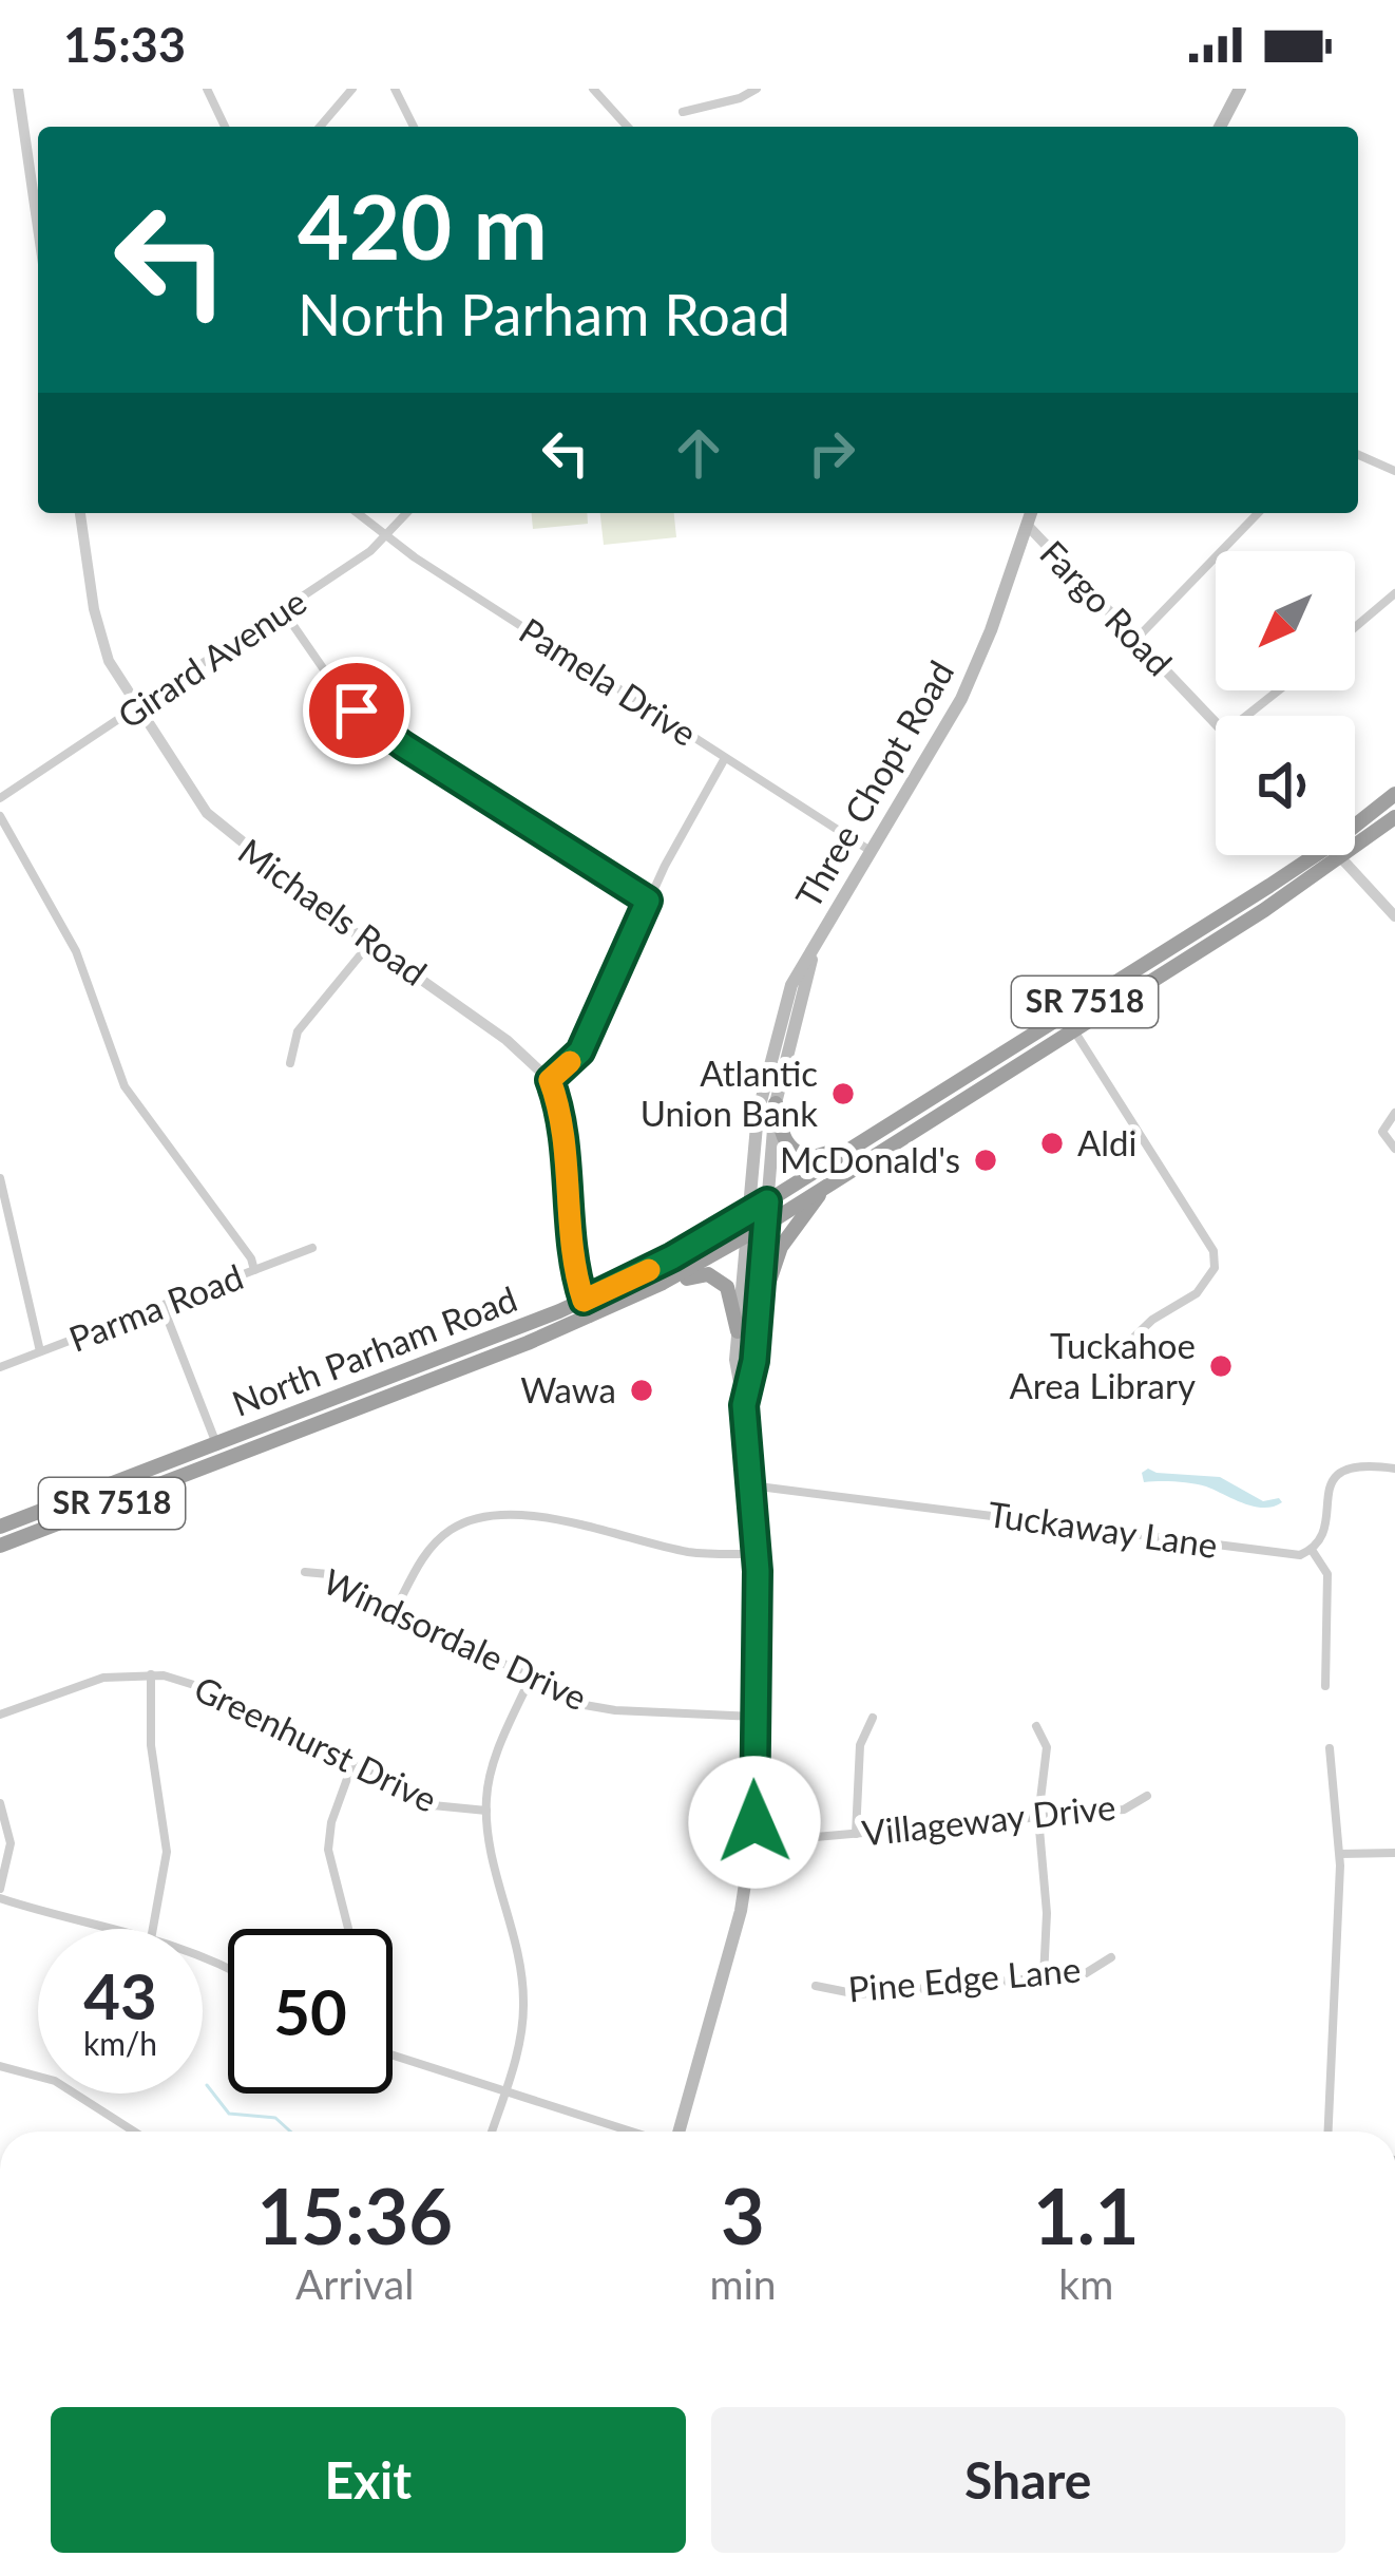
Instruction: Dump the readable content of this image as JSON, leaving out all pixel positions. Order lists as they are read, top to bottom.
{
  "streets": {
    "highway": ["SR 7518", "North Parham Road"],
    "main road": ["Three Chopt Road"],
    "street": [
      "Fargo Road",
      "Girard Avenue",
      "Pamela Drive",
      "Michaels Road",
      "Parma Road",
      "Tuckaway Lane",
      "Windsordale Drive",
      "Greenhurst Drive",
      "Villageway Drive",
      "Pine Edge Lane"
    ]
  },
  "crossings": [
    ["Fargo Road", "Three Chopt Road"],
    ["Girard Avenue", "Pamela Drive"],
    ["Girard Avenue", "Michaels Road"],
    ["Pamela Drive", "Three Chopt Road"],
    ["Three Chopt Road", "North Parham Road"],
    ["Three Chopt Road", "Tuckaway Lane"],
    ["Three Chopt Road", "Windsordale Drive"],
    ["Three Chopt Road", "Villageway Drive"]
  ],
  "places": [
    "Atlantic Union Bank",
    "Aldi",
    "McDonald's",
    "Tuckahoe Area Library",
    "Wawa"
  ],
  "north": "bottom left",
  "page": {
    "status": "15:33",
    "turn": ["420 m", "North Parham Road"],
    "speed": "43 km/h",
    "limit": "50",
    "eta": [
      "15:36",
      "Arrival",
      "3",
      "min",
      "1.1",
      "km"
    ],
    "buttons": ["Exit", "Share"]
  }
}
